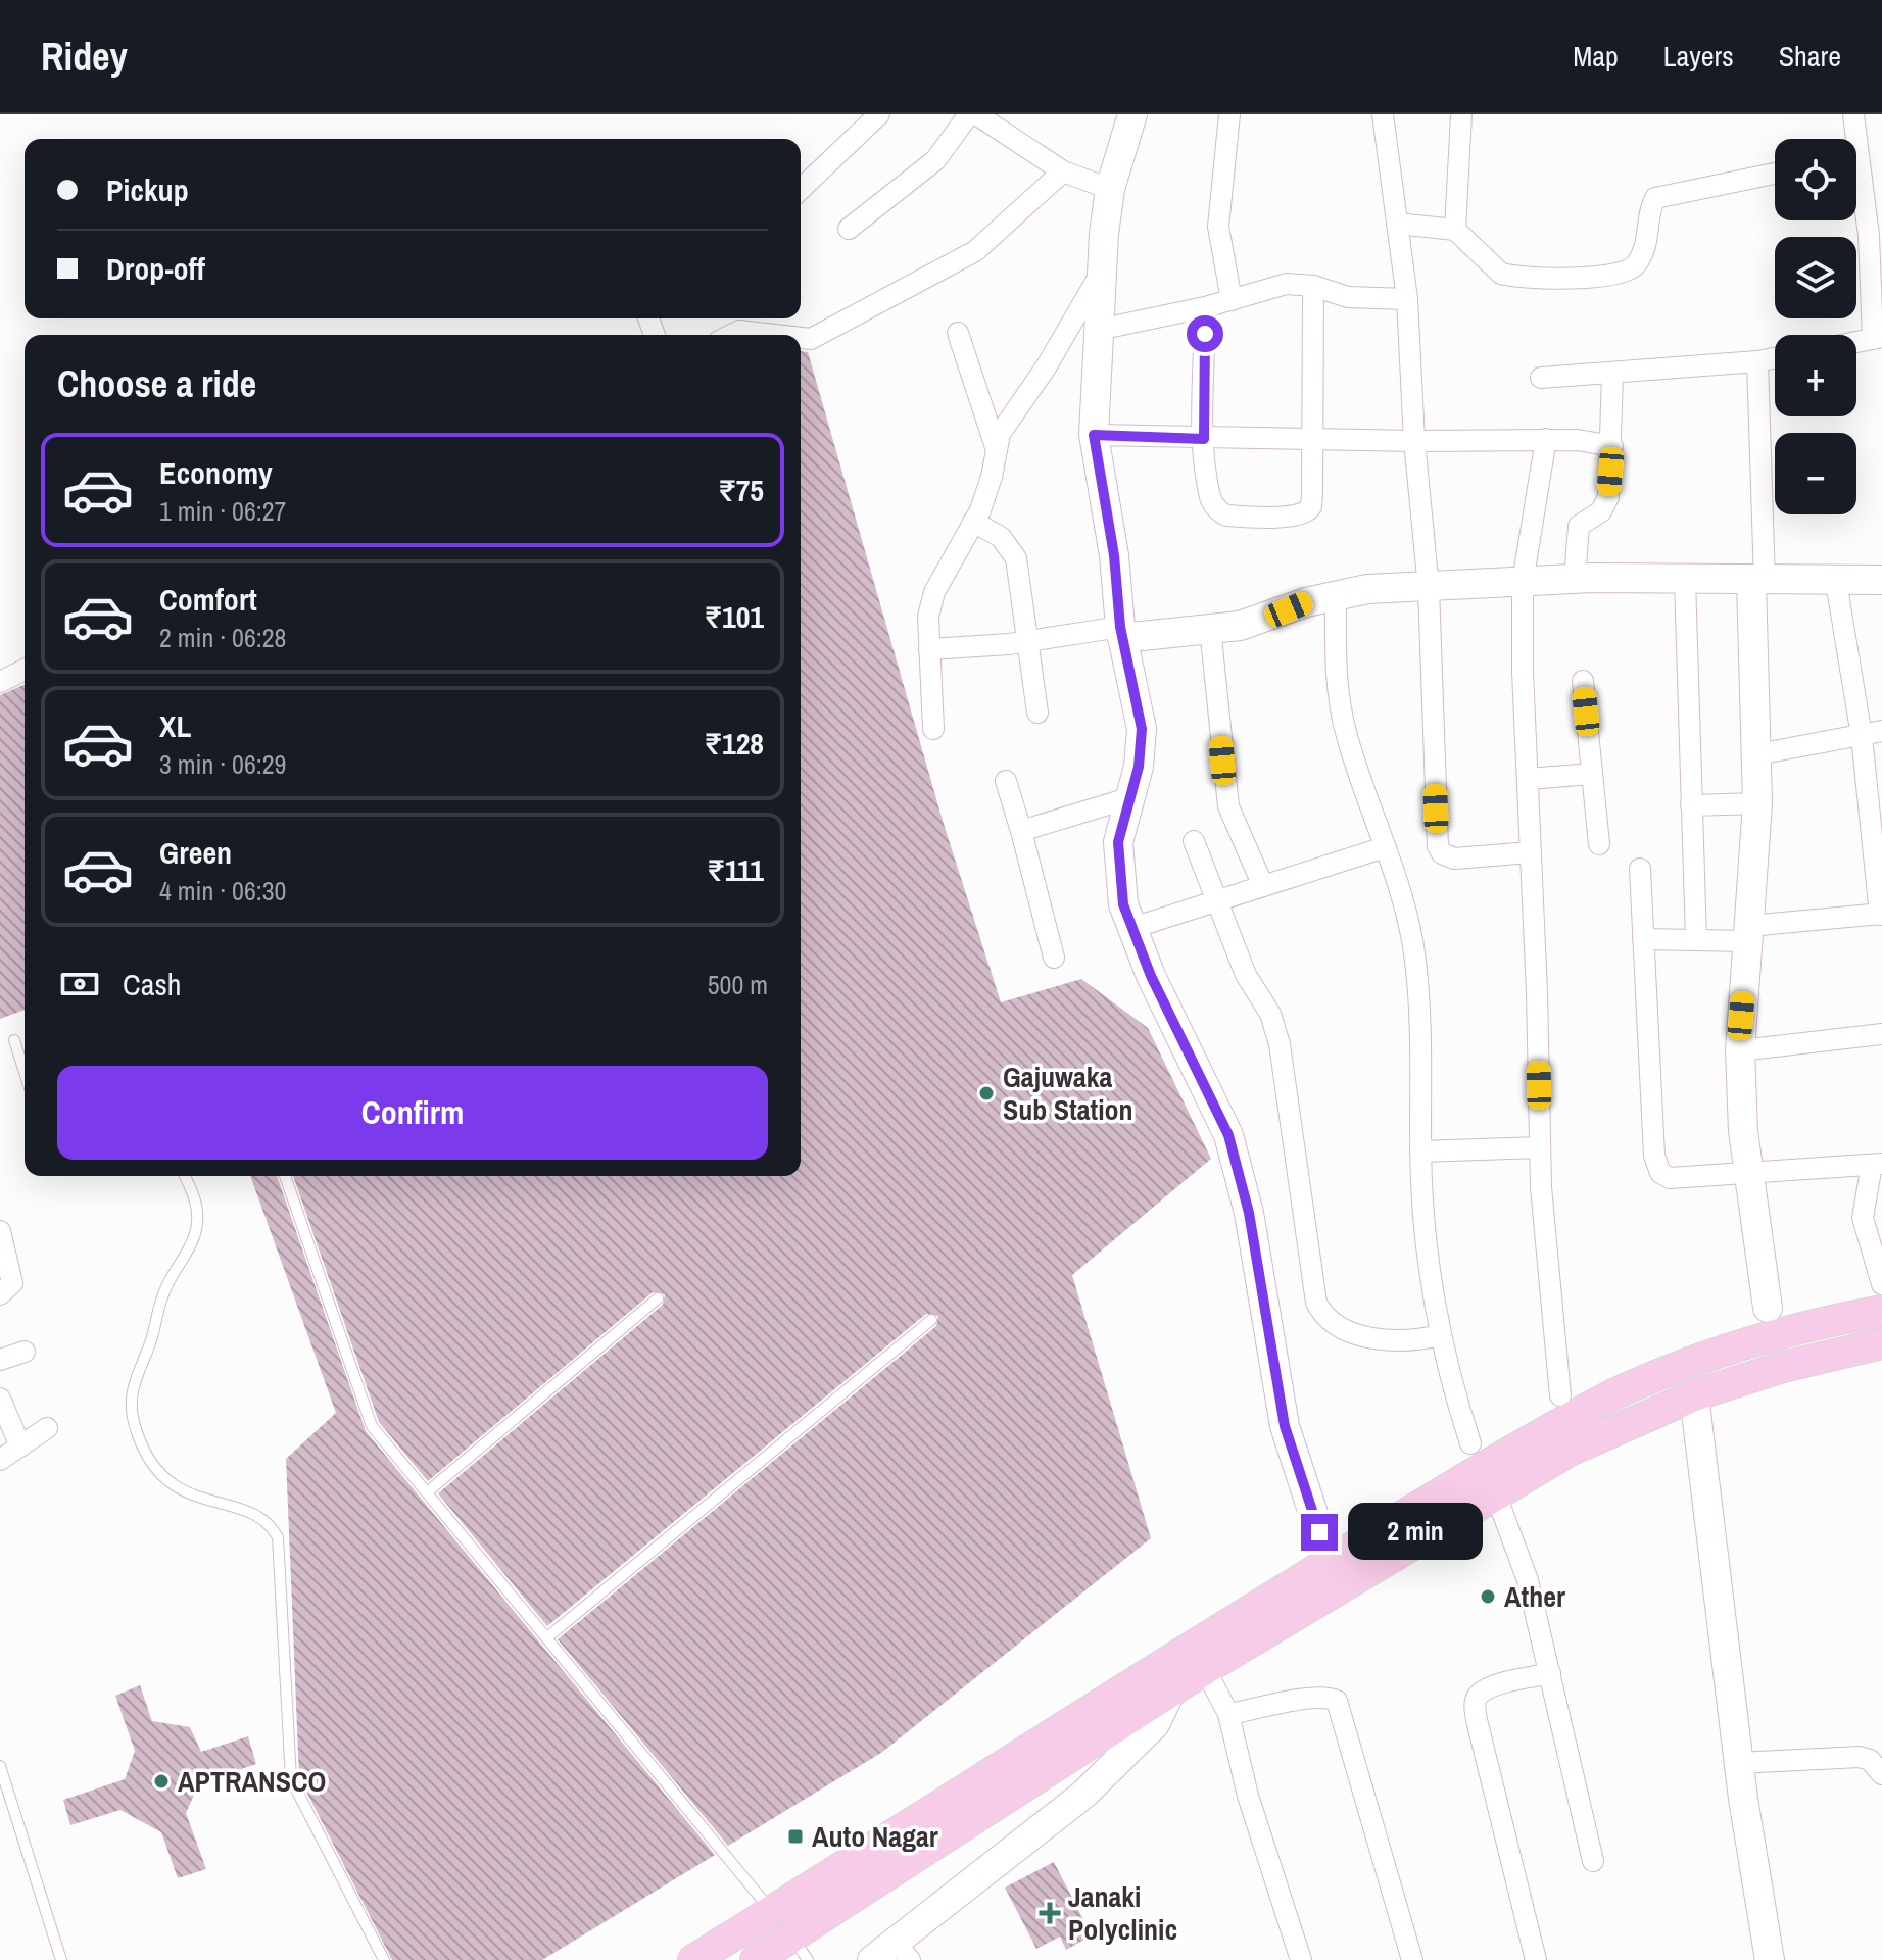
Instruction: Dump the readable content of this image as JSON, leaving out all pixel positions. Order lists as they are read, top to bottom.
{
  "places": {
    "other": ["Gajuwaka Sub Station", "Ather", "APTRANSCO"],
    "transit": ["Auto Nagar"],
    "health": ["Janaki Polyclinic"]
  },
  "page": {
    "header": "Ridey",
    "nav": ["Map", "Layers", "Share"],
    "map_buttons": ["+", "−"],
    "banner": ["Pickup", "Drop-off"],
    "heading": "Choose a ride",
    "list": [
      {
        "name": "Economy",
        "note": "1 min · 06:27",
        "value": "₹75"
      },
      {
        "name": "Comfort",
        "note": "2 min · 06:28",
        "value": "₹101"
      },
      {
        "name": "XL",
        "note": "3 min · 06:29",
        "value": "₹128"
      },
      {
        "name": "Green",
        "note": "4 min · 06:30",
        "value": "₹111"
      }
    ],
    "pay": ["Cash", "500 m"],
    "buttons": "Confirm",
    "bubble": "2 min"
  }
}
